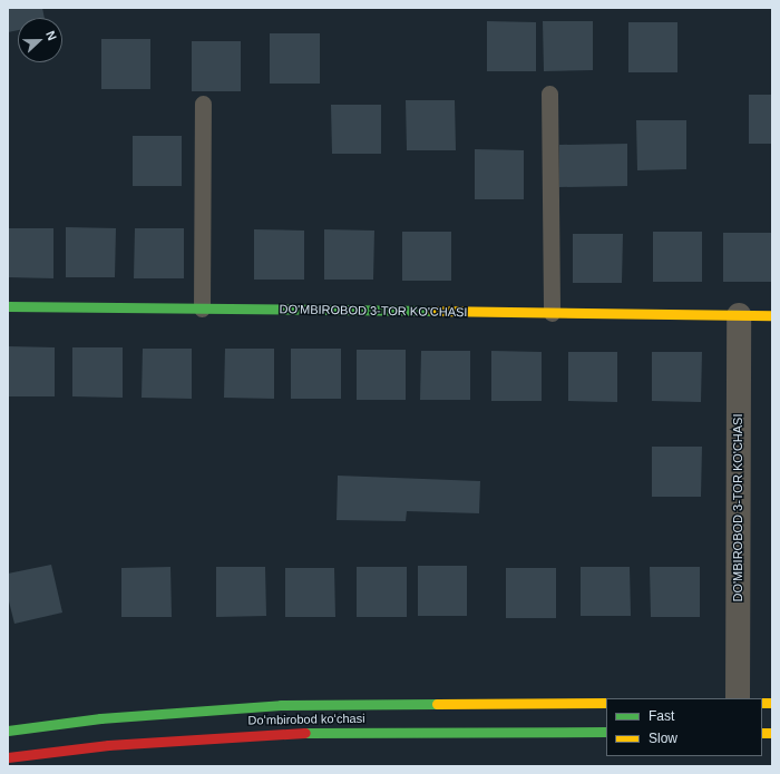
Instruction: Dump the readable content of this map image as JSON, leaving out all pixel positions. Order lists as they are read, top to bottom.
{
  "streets": {
    "main road": ["DO'MBIROBOD 3-TOR KO'CHASI", "Doʻmbirobod koʻchasi"]
  },
  "legend": ["Fast", "Slow"],
  "north": "right"
}
